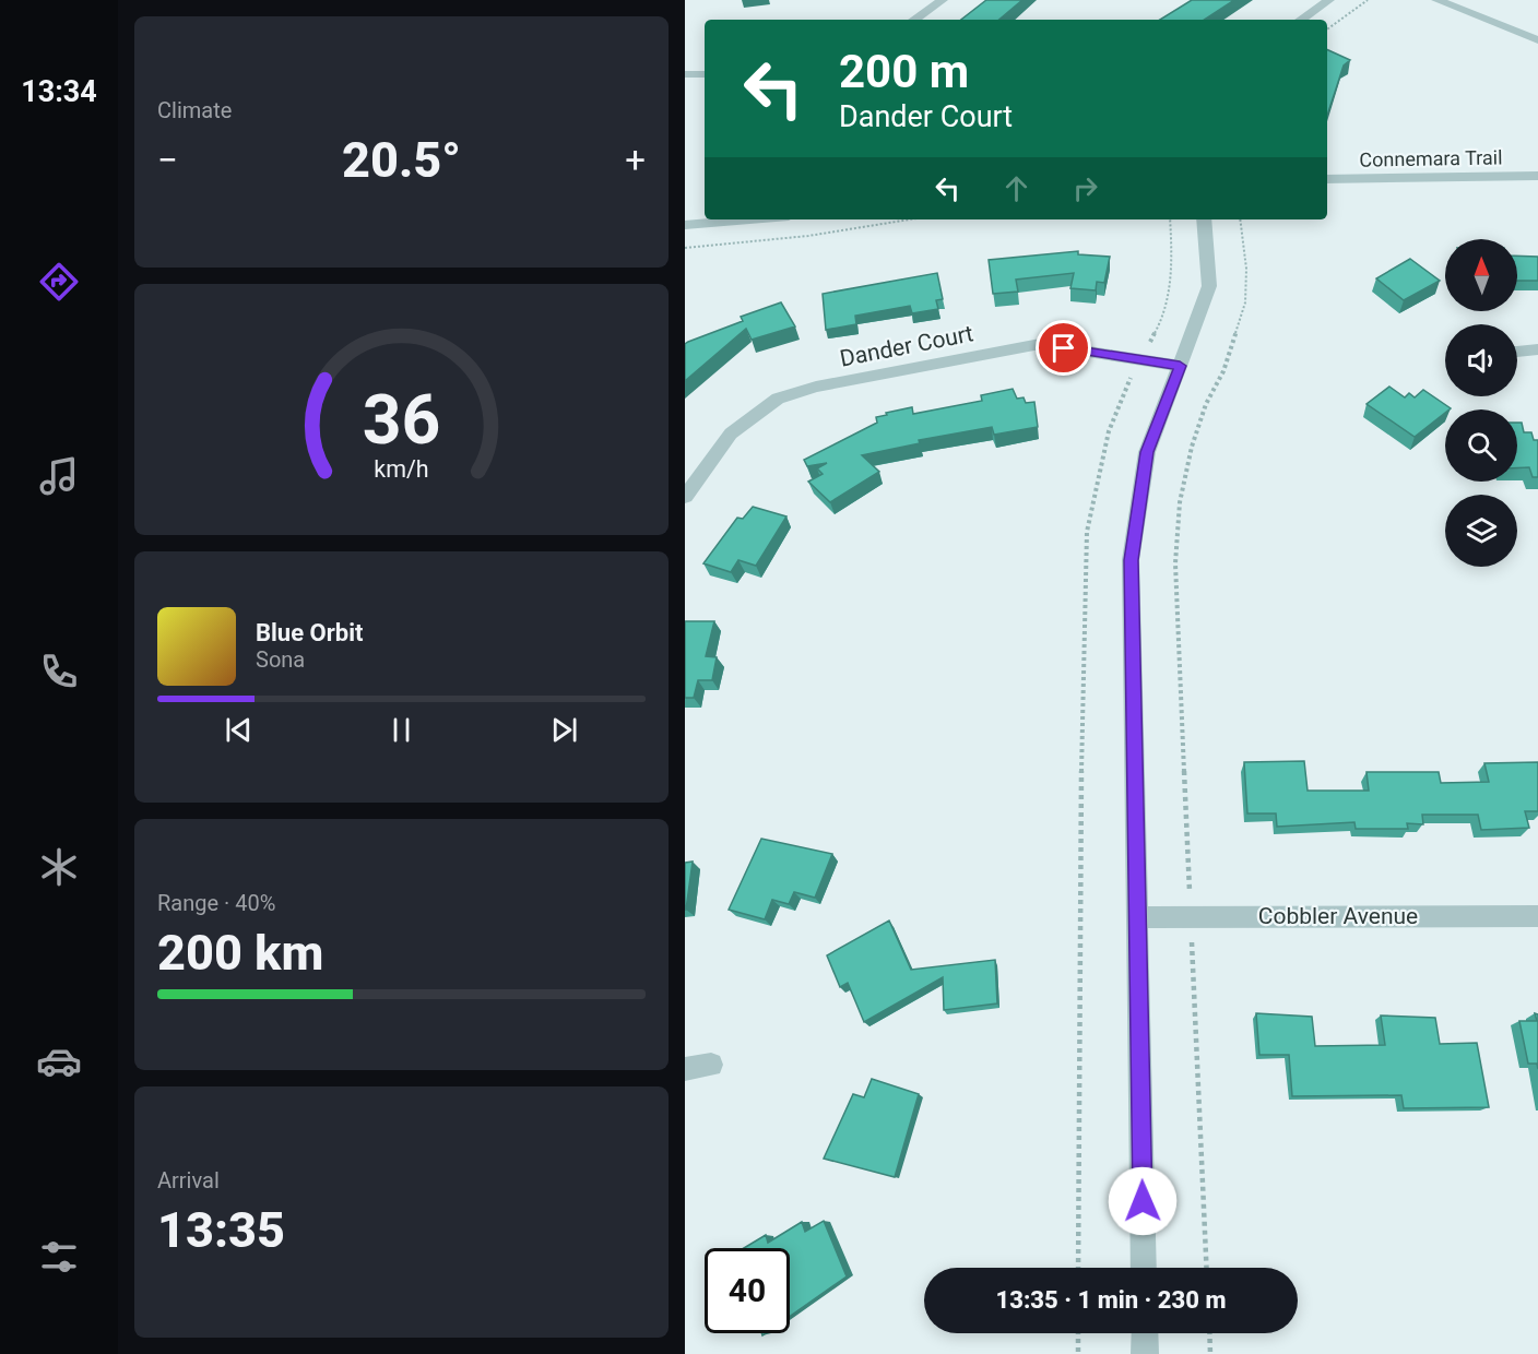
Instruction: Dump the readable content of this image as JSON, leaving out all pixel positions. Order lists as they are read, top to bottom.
{
  "streets": {
    "street": ["Connemara Trail", "Dander Court", "Cobbler Avenue"]
  },
  "north": "top",
  "page": {
    "tabs": "13:34",
    "tile": [
      "Climate",
      ["Range · 40%", "200 km"],
      ["Arrival", "13:35"]
    ],
    "turn": ["200 m", "Dander Court"],
    "heat": ["−", "20.5°", "+"],
    "song": ["Blue Orbit", "Sona"],
    "limit": "40",
    "trip": "13:35 · 1 min · 230 m",
    "gauge": ["36", "km/h"]
  }
}
